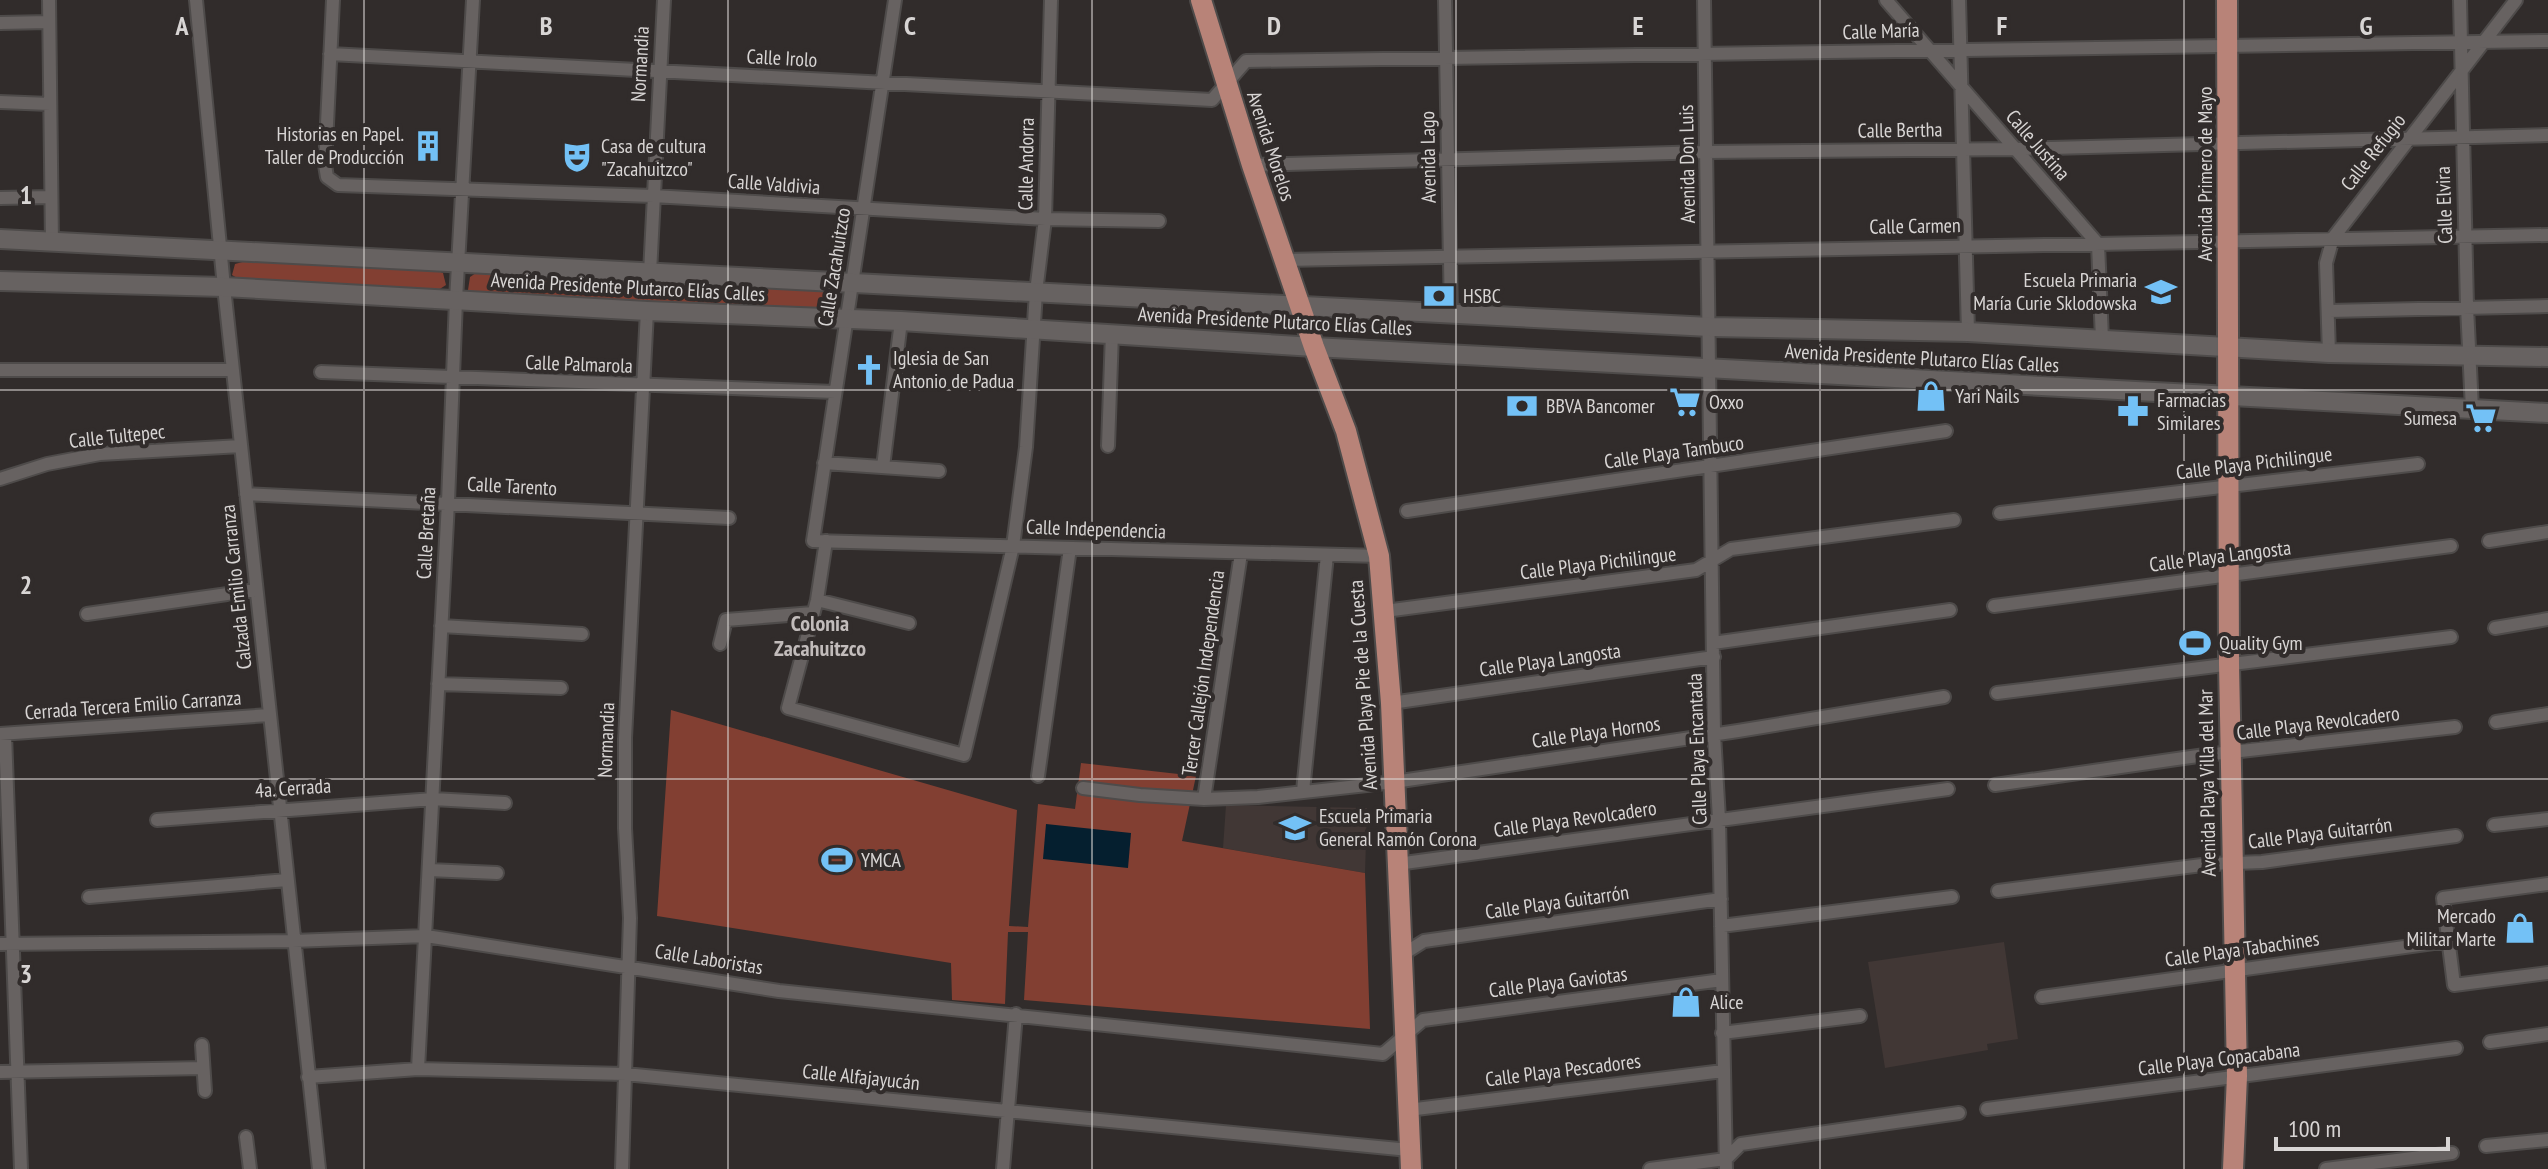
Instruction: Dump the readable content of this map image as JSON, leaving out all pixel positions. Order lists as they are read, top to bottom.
{
  "streets": {
    "main road": [
      "Avenida Morelos",
      "Avenida Primero de Mayo",
      "Avenida Presidente Plutarco Elías Calles",
      "Avenida Playa Pie de la Cuesta",
      "Avenida Playa Villa del Mar"
    ],
    "street": [
      "Calle María",
      "Calle Irolo",
      "Normandia",
      "Calle Bertha",
      "Calle Justina",
      "Calle Refugio",
      "Avenida Lago",
      "Calle Andorra",
      "Avenida Don Luis",
      "Calle Valdivia",
      "Calle Elvira",
      "Calle Carmen",
      "Calle Zacahuitzco",
      "Calle Palmarola",
      "Calle Tultepec",
      "Calle Playa Tambuco",
      "Calle Playa Pichilingue",
      "Calle Tarento",
      "Calle Independencia",
      "Calle Bretaña",
      "Calle Playa Langosta",
      "Calzada Emilio Carranza",
      "Tercer Callejón Independencia",
      "Cerrada Tercera Emilio Carranza",
      "Calle Playa Revolcadero",
      "Calle Playa Hornos",
      "Calle Playa Encantada",
      "4a. Cerrada",
      "Calle Playa Guitarrón",
      "Calle Playa Tabachines",
      "Calle Laboristas",
      "Calle Playa Gaviotas",
      "Calle Playa Copacabana",
      "Calle Playa Pescadores",
      "Calle Alfajayucán"
    ]
  },
  "crossings": [
    ["Calle María", "Calle Irolo"],
    ["Calle María", "Calle Justina"],
    ["Calle María", "Avenida Morelos"],
    ["Calle María", "Calle Refugio"],
    ["Calle María", "Avenida Lago"],
    ["Calle María", "Avenida Don Luis"],
    ["Calle María", "Avenida Primero de Mayo"],
    ["Calle María", "Calle Elvira"],
    ["Calle Irolo", "Normandia"],
    ["Calle Irolo", "Avenida Morelos"],
    ["Calle Irolo", "Calle Andorra"],
    ["Calle Irolo", "Calle Valdivia"],
    ["Calle Irolo", "Calle Zacahuitzco"],
    ["Calle Irolo", "Calle Bretaña"],
    ["Normandia", "Calle Valdivia"],
    ["Normandia", "Avenida Presidente Plutarco Elías Calles"],
    ["Normandia", "Calle Palmarola"],
    ["Normandia", "Calle Tarento"],
    ["Normandia", "Calle Laboristas"],
    ["Normandia", "Calle Alfajayucán"],
    ["Calle Bertha", "Calle Justina"],
    ["Calle Bertha", "Avenida Morelos"],
    ["Calle Bertha", "Calle Refugio"],
    ["Calle Bertha", "Avenida Lago"],
    ["Calle Bertha", "Avenida Don Luis"],
    ["Calle Bertha", "Avenida Primero de Mayo"],
    ["Calle Bertha", "Calle Elvira"],
    ["Calle Justina", "Calle Carmen"],
    ["Avenida Morelos", "Calle Carmen"],
    ["Avenida Morelos", "Avenida Presidente Plutarco Elías Calles"],
    ["Avenida Morelos", "Avenida Playa Pie de la Cuesta"],
    ["Calle Refugio", "Calle Elvira"],
    ["Calle Refugio", "Calle Carmen"],
    ["Calle Refugio", "Avenida Presidente Plutarco Elías Calles"],
    ["Avenida Lago", "Calle Carmen"],
    ["Avenida Lago", "Avenida Presidente Plutarco Elías Calles"],
    ["Calle Andorra", "Calle Valdivia"],
    ["Calle Andorra", "Calle Zacahuitzco"],
    ["Calle Andorra", "Avenida Presidente Plutarco Elías Calles"],
    ["Calle Andorra", "Calle Independencia"],
    ["Avenida Don Luis", "Calle Carmen"],
    ["Avenida Don Luis", "Avenida Presidente Plutarco Elías Calles"],
    ["Avenida Don Luis", "Calle Playa Encantada"],
    ["Avenida Primero de Mayo", "Calle Carmen"],
    ["Avenida Primero de Mayo", "Avenida Presidente Plutarco Elías Calles"],
    ["Avenida Primero de Mayo", "Avenida Playa Villa del Mar"],
    ["Calle Valdivia", "Calle Zacahuitzco"],
    ["Calle Valdivia", "Calle Bretaña"],
    ["Calle Elvira", "Calle Carmen"],
    ["Calle Elvira", "Avenida Presidente Plutarco Elías Calles"],
    ["Calle Zacahuitzco", "Avenida Presidente Plutarco Elías Calles"],
    ["Calle Zacahuitzco", "Calle Palmarola"],
    ["Calle Zacahuitzco", "Calle Independencia"],
    ["Avenida Presidente Plutarco Elías Calles", "Calle Bretaña"],
    ["Avenida Presidente Plutarco Elías Calles", "Calzada Emilio Carranza"],
    ["Avenida Presidente Plutarco Elías Calles", "Avenida Playa Pie de la Cuesta"],
    ["Avenida Presidente Plutarco Elías Calles", "Calle Playa Encantada"],
    ["Avenida Presidente Plutarco Elías Calles", "Avenida Playa Villa del Mar"],
    ["Calle Palmarola", "Calle Bretaña"],
    ["Calle Tultepec", "Calzada Emilio Carranza"],
    ["Calle Playa Tambuco", "Calle Playa Encantada"],
    ["Calle Playa Pichilingue", "Avenida Playa Pie de la Cuesta"],
    ["Calle Playa Pichilingue", "Calle Playa Encantada"],
    ["Calle Playa Pichilingue", "Avenida Playa Villa del Mar"],
    ["Calle Tarento", "Calle Bretaña"],
    ["Calle Tarento", "Calzada Emilio Carranza"],
    ["Calle Independencia", "Tercer Callejón Independencia"],
    ["Calle Independencia", "Avenida Playa Pie de la Cuesta"],
    ["Calle Bretaña", "4a. Cerrada"],
    ["Calle Bretaña", "Calle Laboristas"],
    ["Calle Bretaña", "Calle Alfajayucán"],
    ["Calle Playa Langosta", "Avenida Playa Pie de la Cuesta"],
    ["Calle Playa Langosta", "Calle Playa Encantada"],
    ["Calle Playa Langosta", "Avenida Playa Villa del Mar"],
    ["Calzada Emilio Carranza", "Cerrada Tercera Emilio Carranza"],
    ["Calzada Emilio Carranza", "4a. Cerrada"],
    ["Calzada Emilio Carranza", "Calle Laboristas"],
    ["Calzada Emilio Carranza", "Calle Alfajayucán"],
    ["Tercer Callejón Independencia", "Calle Playa Hornos"],
    ["Avenida Playa Pie de la Cuesta", "Calle Playa Revolcadero"],
    ["Avenida Playa Pie de la Cuesta", "Calle Playa Hornos"],
    ["Avenida Playa Pie de la Cuesta", "Calle Playa Guitarrón"],
    ["Avenida Playa Pie de la Cuesta", "Calle Laboristas"],
    ["Avenida Playa Pie de la Cuesta", "Calle Playa Gaviotas"],
    ["Avenida Playa Pie de la Cuesta", "Calle Playa Pescadores"],
    ["Avenida Playa Pie de la Cuesta", "Calle Alfajayucán"],
    ["Calle Playa Revolcadero", "Calle Playa Encantada"],
    ["Calle Playa Revolcadero", "Avenida Playa Villa del Mar"],
    ["Calle Playa Hornos", "Calle Playa Encantada"],
    ["Calle Playa Encantada", "Calle Playa Guitarrón"],
    ["Calle Playa Encantada", "Calle Playa Gaviotas"],
    ["Calle Playa Encantada", "Calle Playa Pescadores"],
    ["Avenida Playa Villa del Mar", "Calle Playa Guitarrón"],
    ["Avenida Playa Villa del Mar", "Calle Playa Tabachines"],
    ["Avenida Playa Villa del Mar", "Calle Playa Copacabana"],
    ["Calle Laboristas", "Calle Playa Gaviotas"]
  ],
  "districts": ["Colonia Zacahuitzco"],
  "places": {
    "building": ["Historias en Papel. Taller de Producción"],
    "theatre": ["Casa de cultura \"Zacahuitzco\""],
    "school or university": ["Escuela Primaria María Curie Sklodowska", "Escuela Primaria General Ramón Corona"],
    "bank": ["HSBC", "BBVA Bancomer"],
    "church": ["Iglesia de San Antonio de Padua"],
    "shop": ["Yari Nails", "Mercado Militar Marte", "Alice"],
    "supermarket": ["Oxxo", "Sumesa"],
    "pharmacy": ["Farmacias Similares"],
    "sports": ["Quality Gym", "YMCA"]
  },
  "scale_bar": "100 m",
  "grid": {
    "columns": [
      "A",
      "B",
      "C",
      "D",
      "E",
      "F",
      "G"
    ],
    "rows": ["1", "2", "3"]
  }
}
